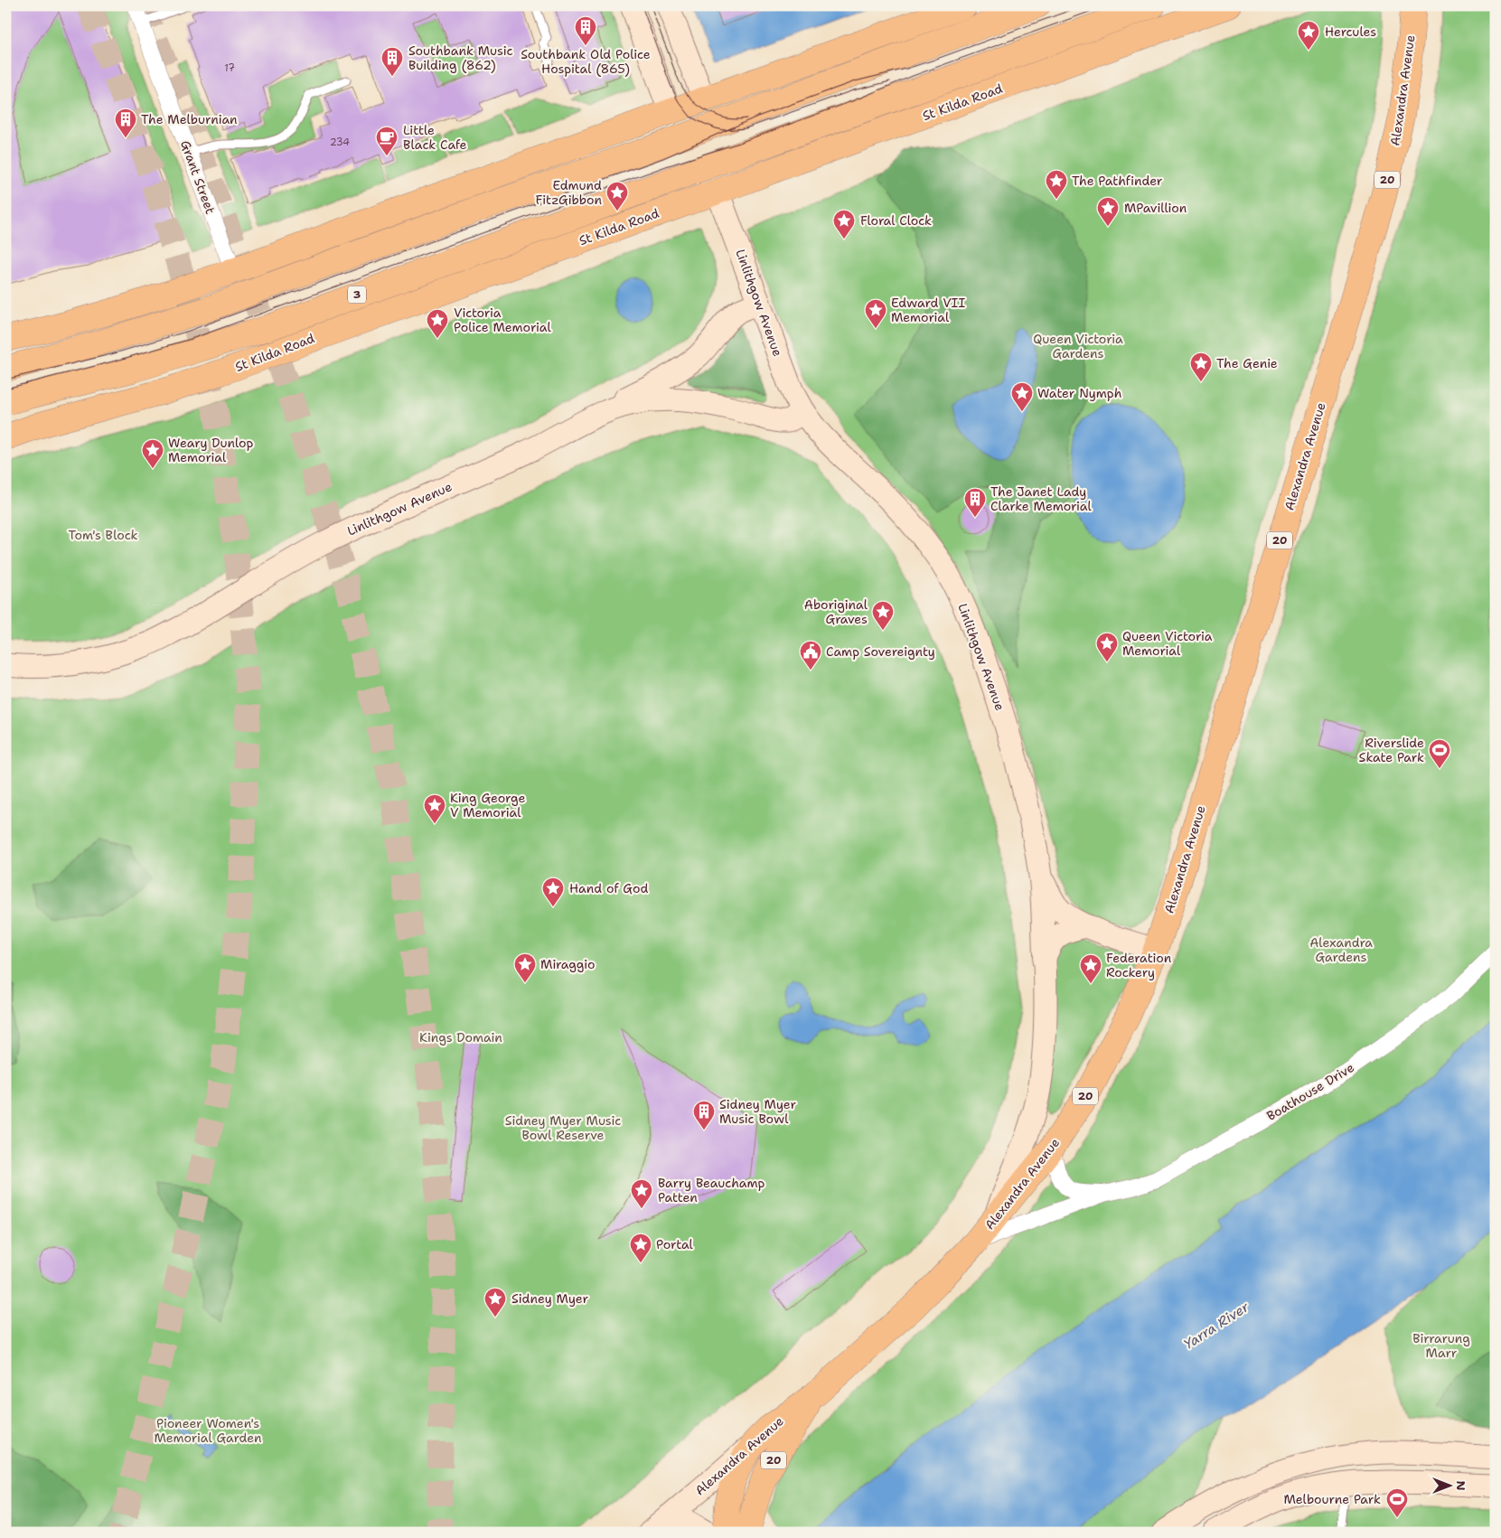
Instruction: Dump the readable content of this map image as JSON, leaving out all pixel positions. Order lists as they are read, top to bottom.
{
  "streets": {
    "main road": [
      "Alexandra Avenue",
      "St Kilda Road",
      "20",
      "3"
    ],
    "street": ["Grant Street", "Linlithgow Avenue", "Boathouse Drive"]
  },
  "crossings": [
    ["Alexandra Avenue", "20"],
    ["Alexandra Avenue", "Linlithgow Avenue"],
    ["Alexandra Avenue", "Boathouse Drive"],
    ["St Kilda Road", "Linlithgow Avenue"]
  ],
  "water": ["Yarra River"],
  "parks": [
    "Queen Victoria Gardens",
    "Tom's Block",
    "Alexandra Gardens",
    "Kings Domain",
    "Sidney Myer Music Bowl Reserve",
    "Birrarung Marr",
    "Pioneer Women's Memorial Garden"
  ],
  "places": {
    "building": [
      "Southbank Old Police Hospital (865)",
      "Southbank Music Building (862)",
      "The Melburnian",
      "The Janet Lady Clarke Memorial",
      "Sidney Myer Music Bowl"
    ],
    "place": [
      "Hercules",
      "The Pathfinder",
      "Edmund FitzGibbon",
      "MPavillion",
      "Floral Clock",
      "Edward VII Memorial",
      "Victoria Police Memorial",
      "The Genie",
      "Water Nymph",
      "Weary Dunlop Memorial",
      "Aboriginal Graves",
      "Queen Victoria Memorial",
      "King George V Memorial",
      "Hand of God",
      "Miraggio",
      "Federation Rockery",
      "Barry Beauchamp Patten",
      "Portal",
      "Sidney Myer"
    ],
    "cafe": ["Little Black Cafe"],
    "public building": ["Camp Sovereignty"],
    "sports": ["Riverslide Skate Park", "Melbourne Park"]
  },
  "house_numbers": ["17", "234"],
  "north": "right"
}
